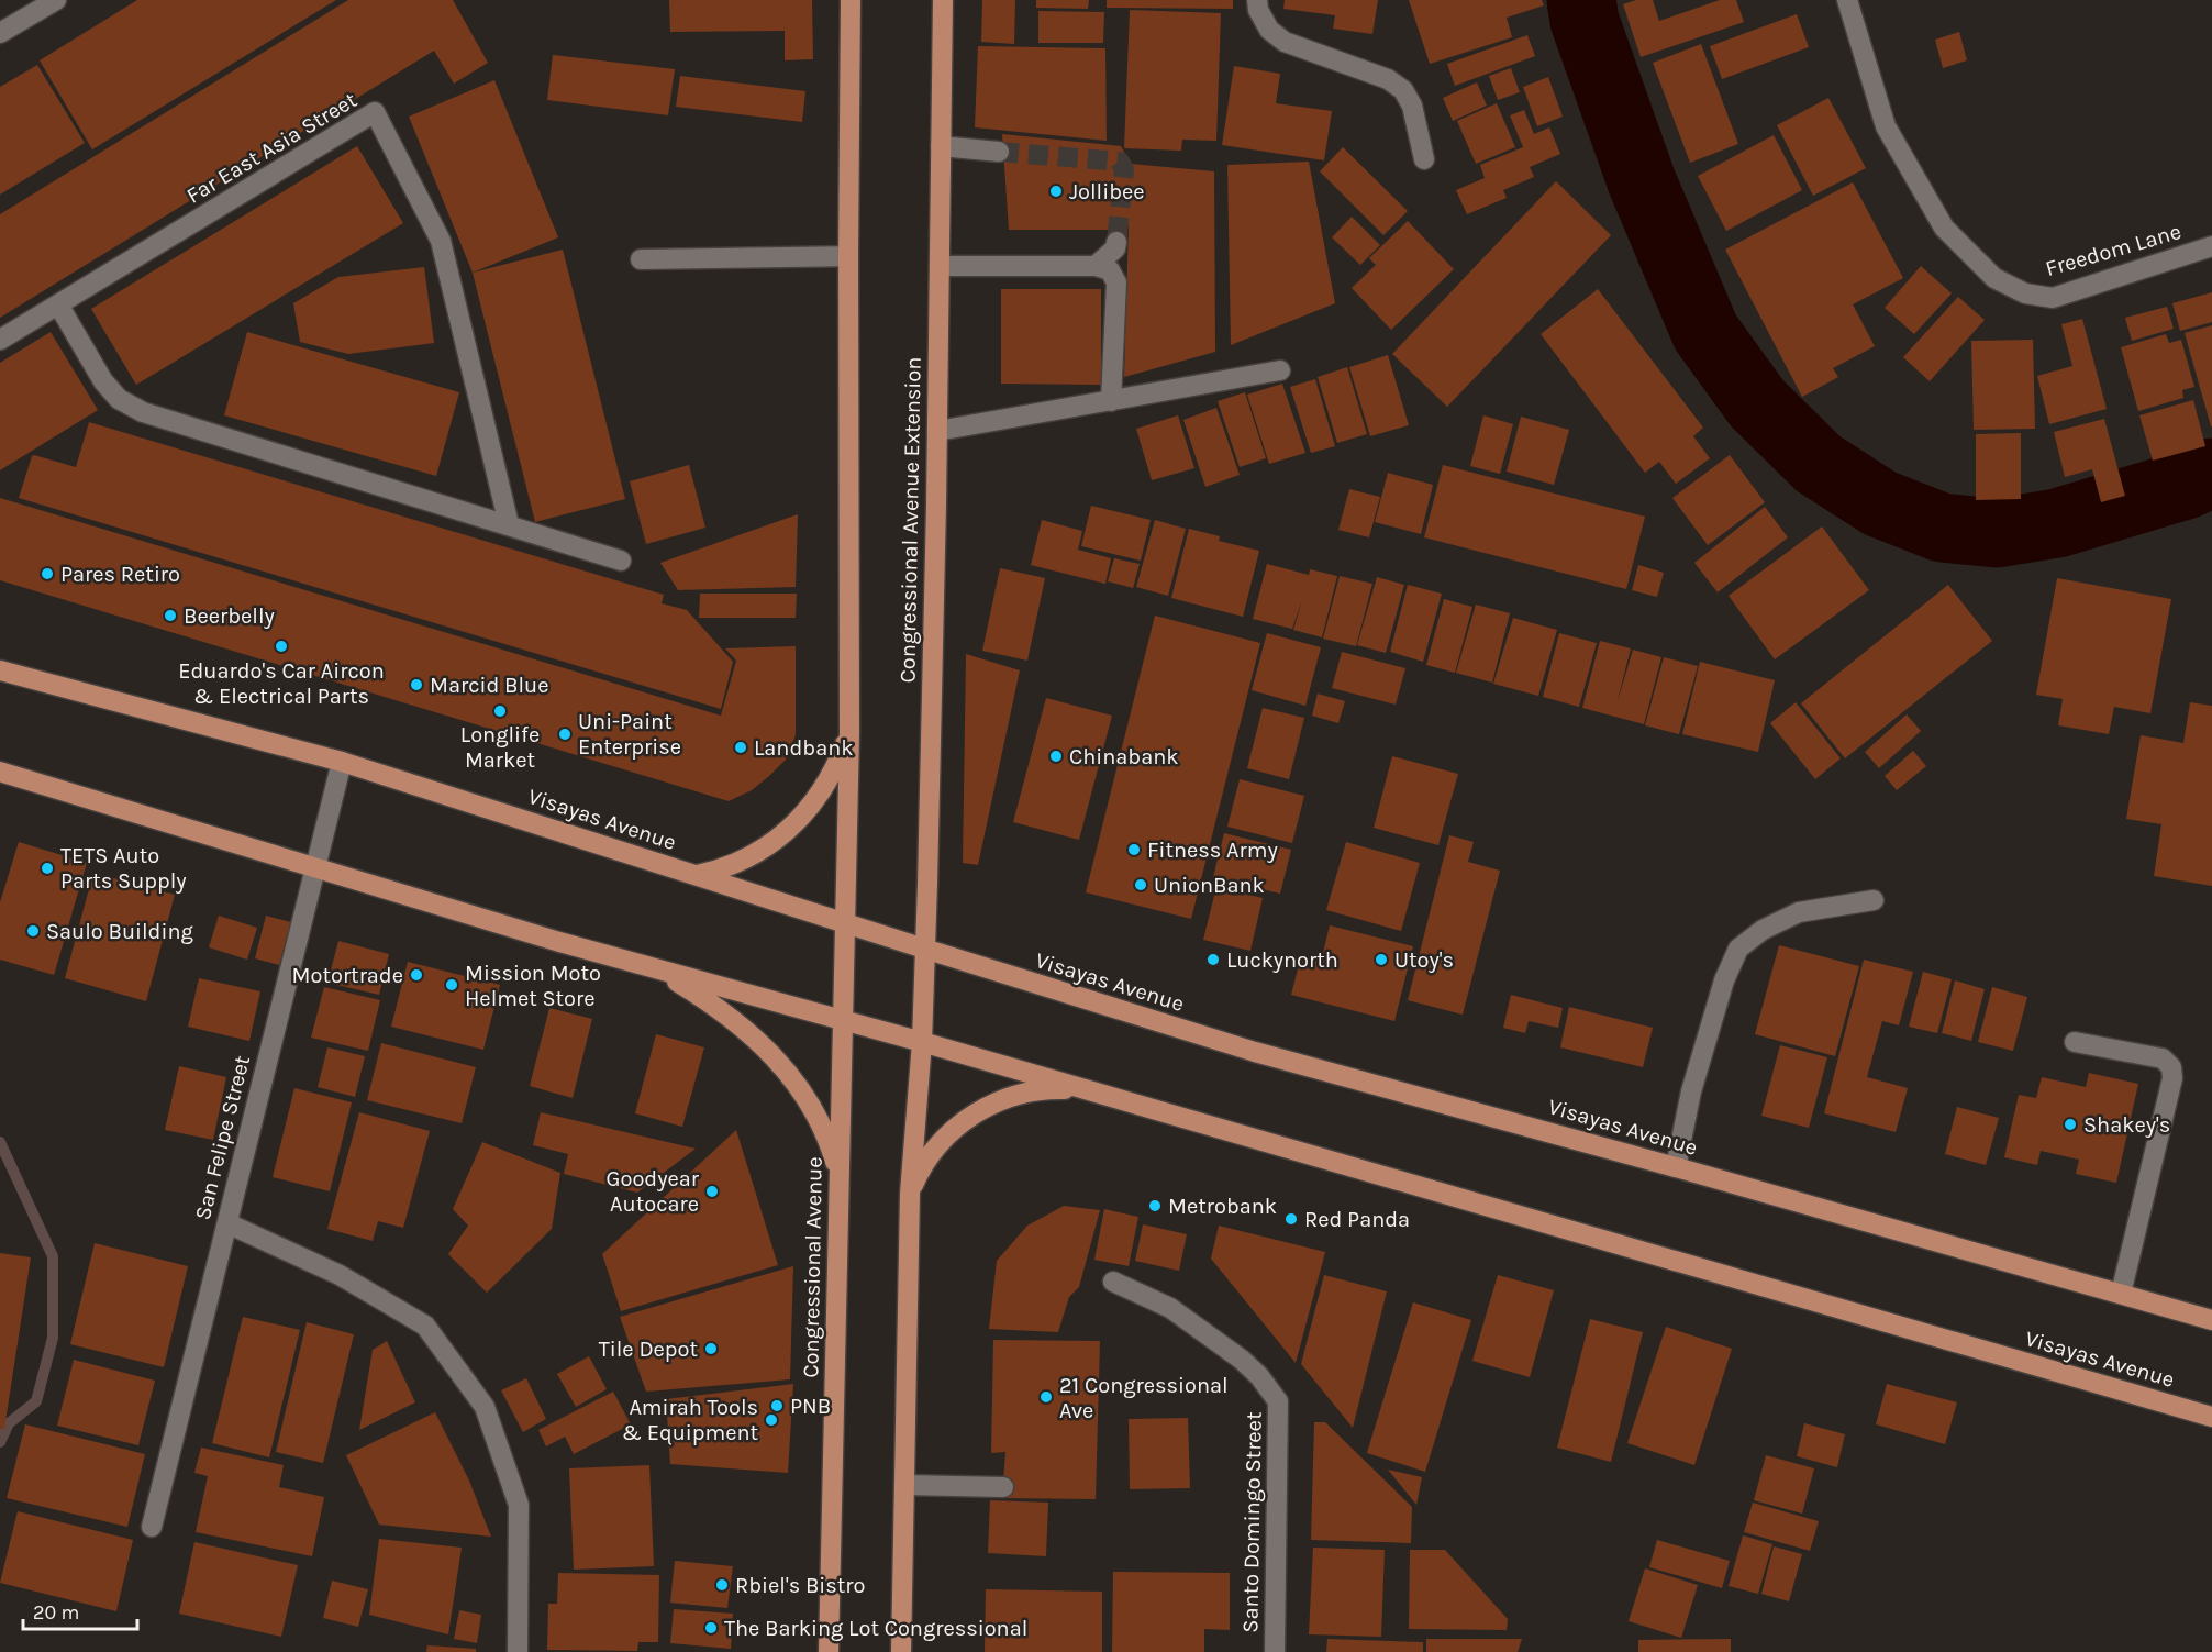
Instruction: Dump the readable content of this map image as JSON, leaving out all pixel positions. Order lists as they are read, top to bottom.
{
  "streets": {
    "main road": ["Congressional Avenue Extension", "Visayas Avenue", "Congressional Avenue"],
    "street": [
      "Far East Asia Street",
      "Freedom Lane",
      "San Felipe Street",
      "Santo Domingo Street"
    ]
  },
  "crossings": [
    ["Congressional Avenue Extension", "Visayas Avenue"],
    ["Visayas Avenue", "San Felipe Street"],
    ["Visayas Avenue", "Congressional Avenue"]
  ],
  "places": [
    "Jollibee",
    "Pares Retiro",
    "Beerbelly",
    "Eduardo's Car Aircon & Electrical Parts",
    "Marcid Blue",
    "Longlife Market",
    "Uni-Paint Enterprise",
    "Landbank",
    "Chinabank",
    "Fitness Army",
    "TETS Auto Parts Supply",
    "UnionBank",
    "Saulo Building",
    "Luckynorth",
    "Utoy's",
    "Motortrade",
    "Mission Moto Helmet Store",
    "Shakey's",
    "Goodyear Autocare",
    "Metrobank",
    "Red Panda",
    "Tile Depot",
    "21 Congressional Ave",
    "PNB",
    "Amirah Tools & Equipment",
    "Rbiel's Bistro",
    "The Barking Lot Congressional"
  ],
  "scale_bar": "20 m"
}
